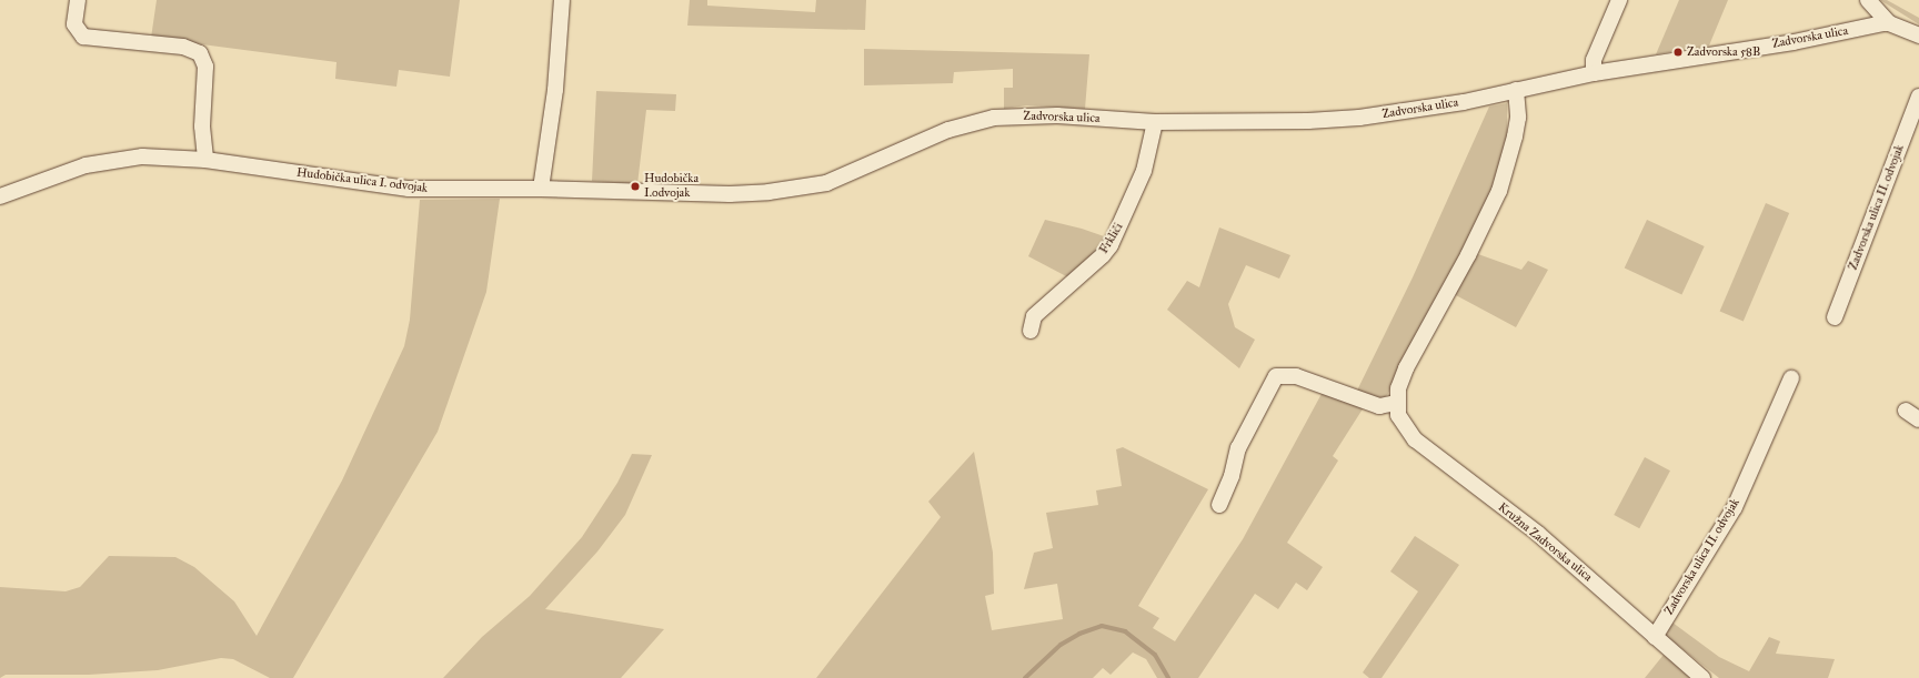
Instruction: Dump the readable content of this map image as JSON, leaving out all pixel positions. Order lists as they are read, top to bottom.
{
  "streets": {
    "street": [
      "Zadvorska ulica",
      "Hudobička ulica I. odvojak",
      "Zadvorska ulica II. odvojak",
      "Frkliči",
      "Kružna Zadvorska ulica"
    ]
  },
  "crossings": [
    ["Zadvorska ulica", "Hudobička ulica I. odvojak"],
    ["Zadvorska ulica", "Frkliči"],
    ["Zadvorska ulica II. odvojak", "Kružna Zadvorska ulica"]
  ],
  "places": ["Zadvorska 58B", "Hudobička I.odvojak"]
}
